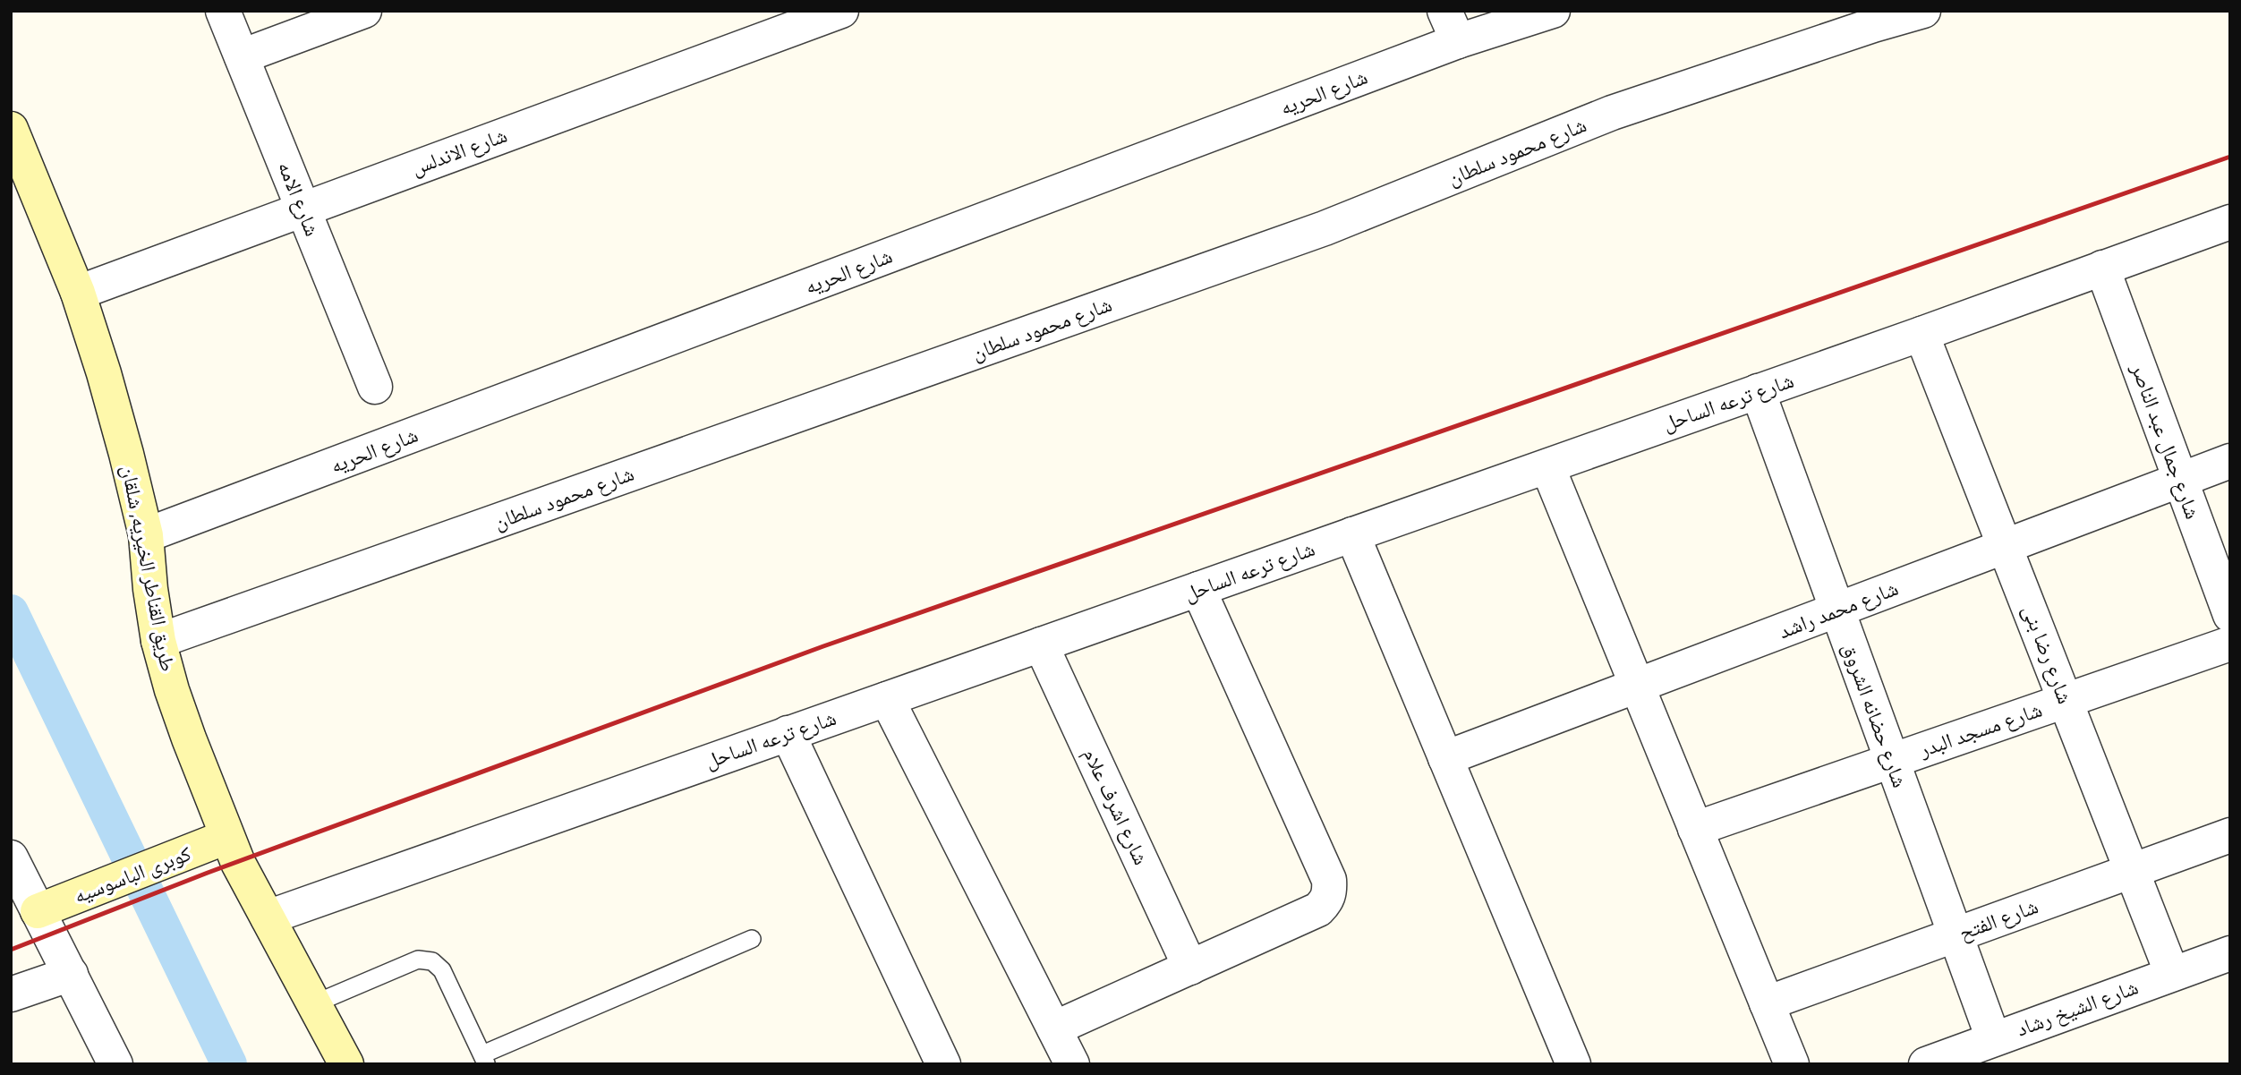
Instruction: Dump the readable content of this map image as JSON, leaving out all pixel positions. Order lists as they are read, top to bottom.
{
  "streets": {
    "street": [
      "شارع الحريه",
      "شارع الاندلس",
      "شارع محمود سلطان",
      "شارع الامه",
      "شارع ترعه الساحل",
      "شارع جمال عبد الناصر",
      "طريق القناطر الخيريه, شلقان",
      "شارع محمد راشد",
      "شارع رضا بنى",
      "شارع حضانه الشروق",
      "شارع مسجد البدر",
      "شارع اشرف علام",
      "كوبرى الباسوسيه",
      "شارع الفتح",
      "شارع الشيخ رشاد"
    ]
  },
  "crossings": [
    ["شارع الحريه", "طريق القناطر الخيريه, شلقان"],
    ["شارع الاندلس", "شارع الامه"],
    ["شارع الاندلس", "طريق القناطر الخيريه, شلقان"],
    ["شارع محمود سلطان", "طريق القناطر الخيريه, شلقان"],
    ["شارع ترعه الساحل", "شارع جمال عبد الناصر"],
    ["شارع ترعه الساحل", "طريق القناطر الخيريه, شلقان"],
    ["شارع ترعه الساحل", "شارع رضا بنى"],
    ["شارع ترعه الساحل", "شارع حضانه الشروق"],
    ["شارع ترعه الساحل", "شارع اشرف علام"],
    ["شارع جمال عبد الناصر", "شارع محمد راشد"],
    ["طريق القناطر الخيريه, شلقان", "كوبرى الباسوسيه"],
    ["شارع محمد راشد", "شارع رضا بنى"],
    ["شارع محمد راشد", "شارع حضانه الشروق"],
    ["شارع رضا بنى", "شارع مسجد البدر"],
    ["شارع رضا بنى", "شارع الفتح"],
    ["شارع رضا بنى", "شارع الشيخ رشاد"],
    ["شارع حضانه الشروق", "شارع مسجد البدر"],
    ["شارع حضانه الشروق", "شارع الفتح"],
    ["شارع حضانه الشروق", "شارع الشيخ رشاد"]
  ]
}
